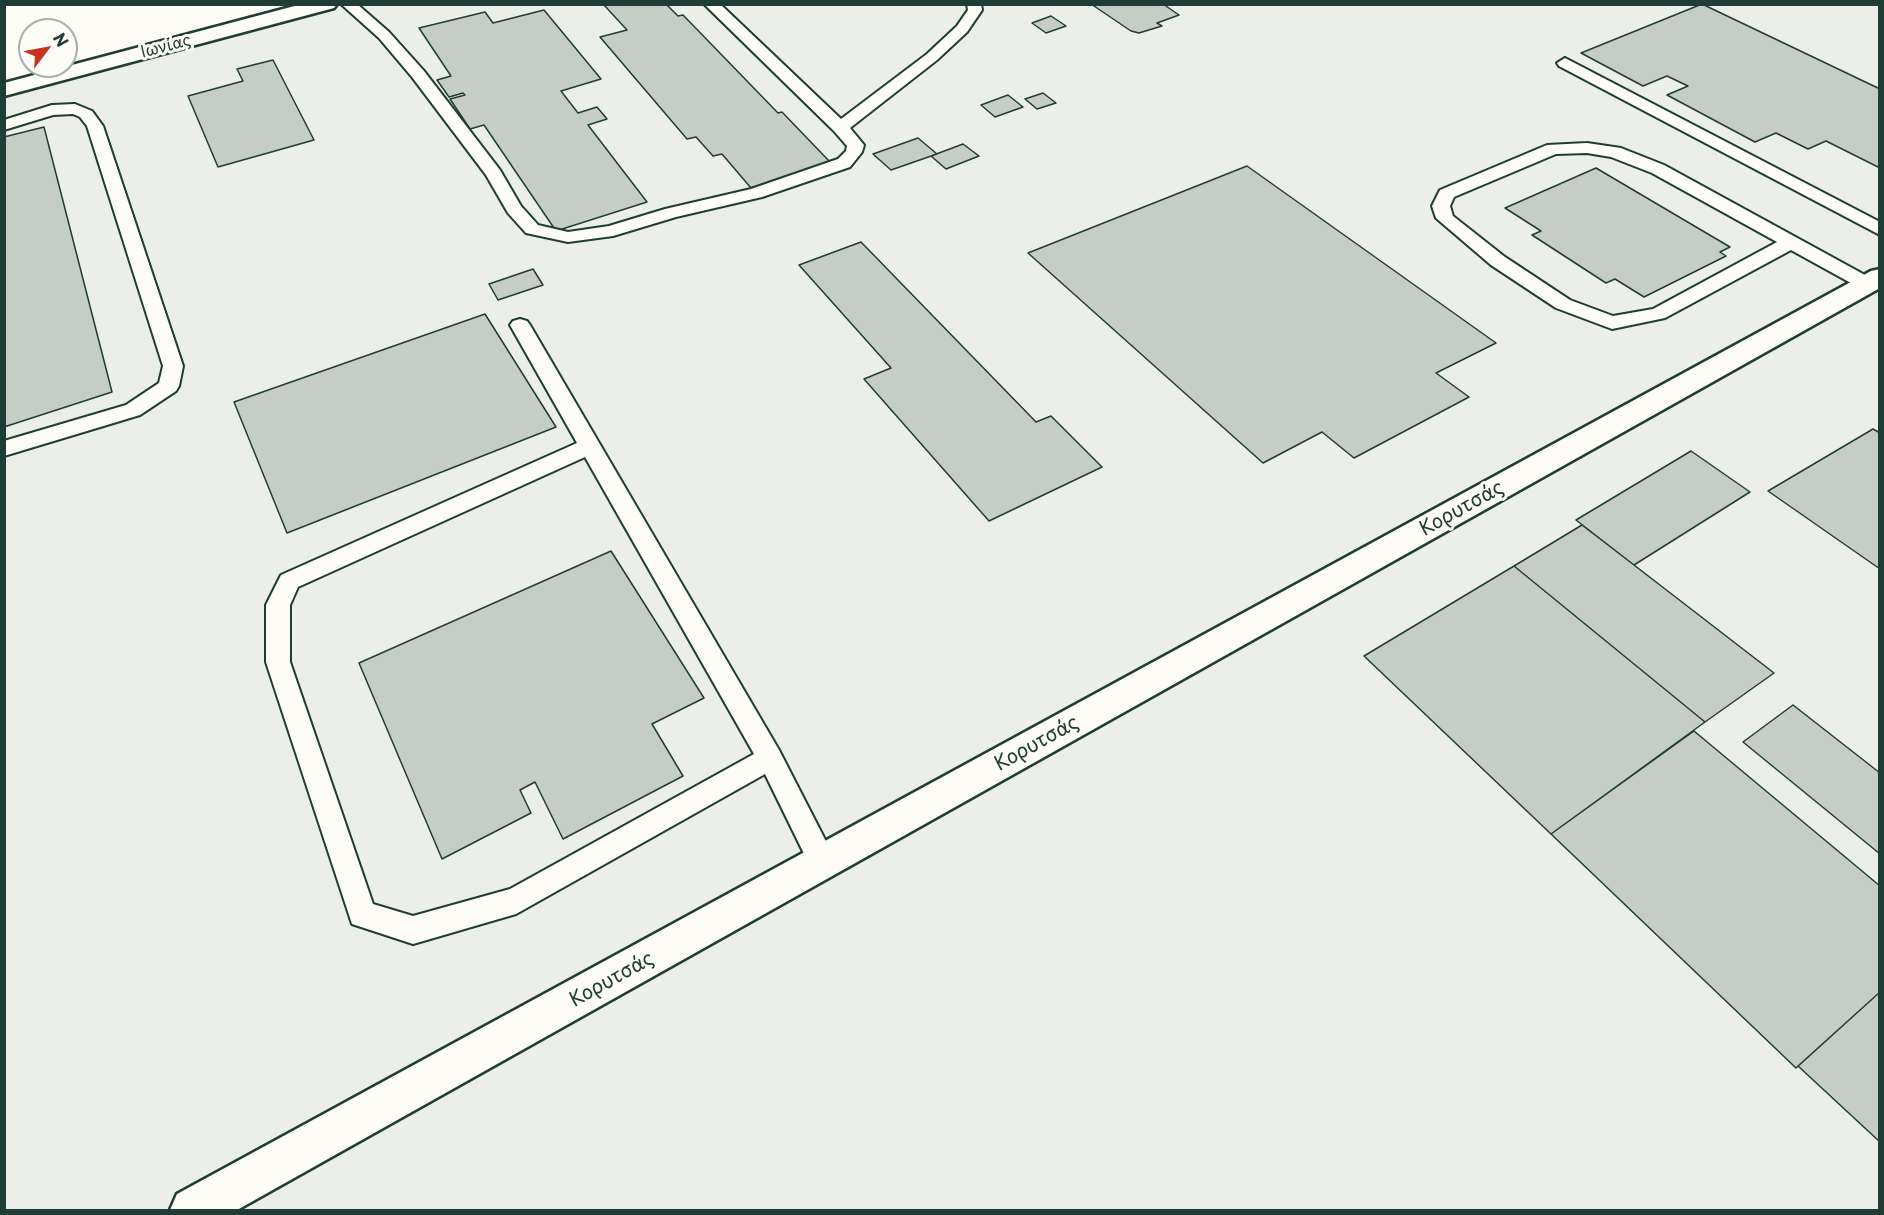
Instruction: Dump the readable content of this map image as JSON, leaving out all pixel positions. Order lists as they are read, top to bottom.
{
  "streets": {
    "street": ["Ιωνίας", "Κορυτσάς"]
  },
  "north": "top right"
}
